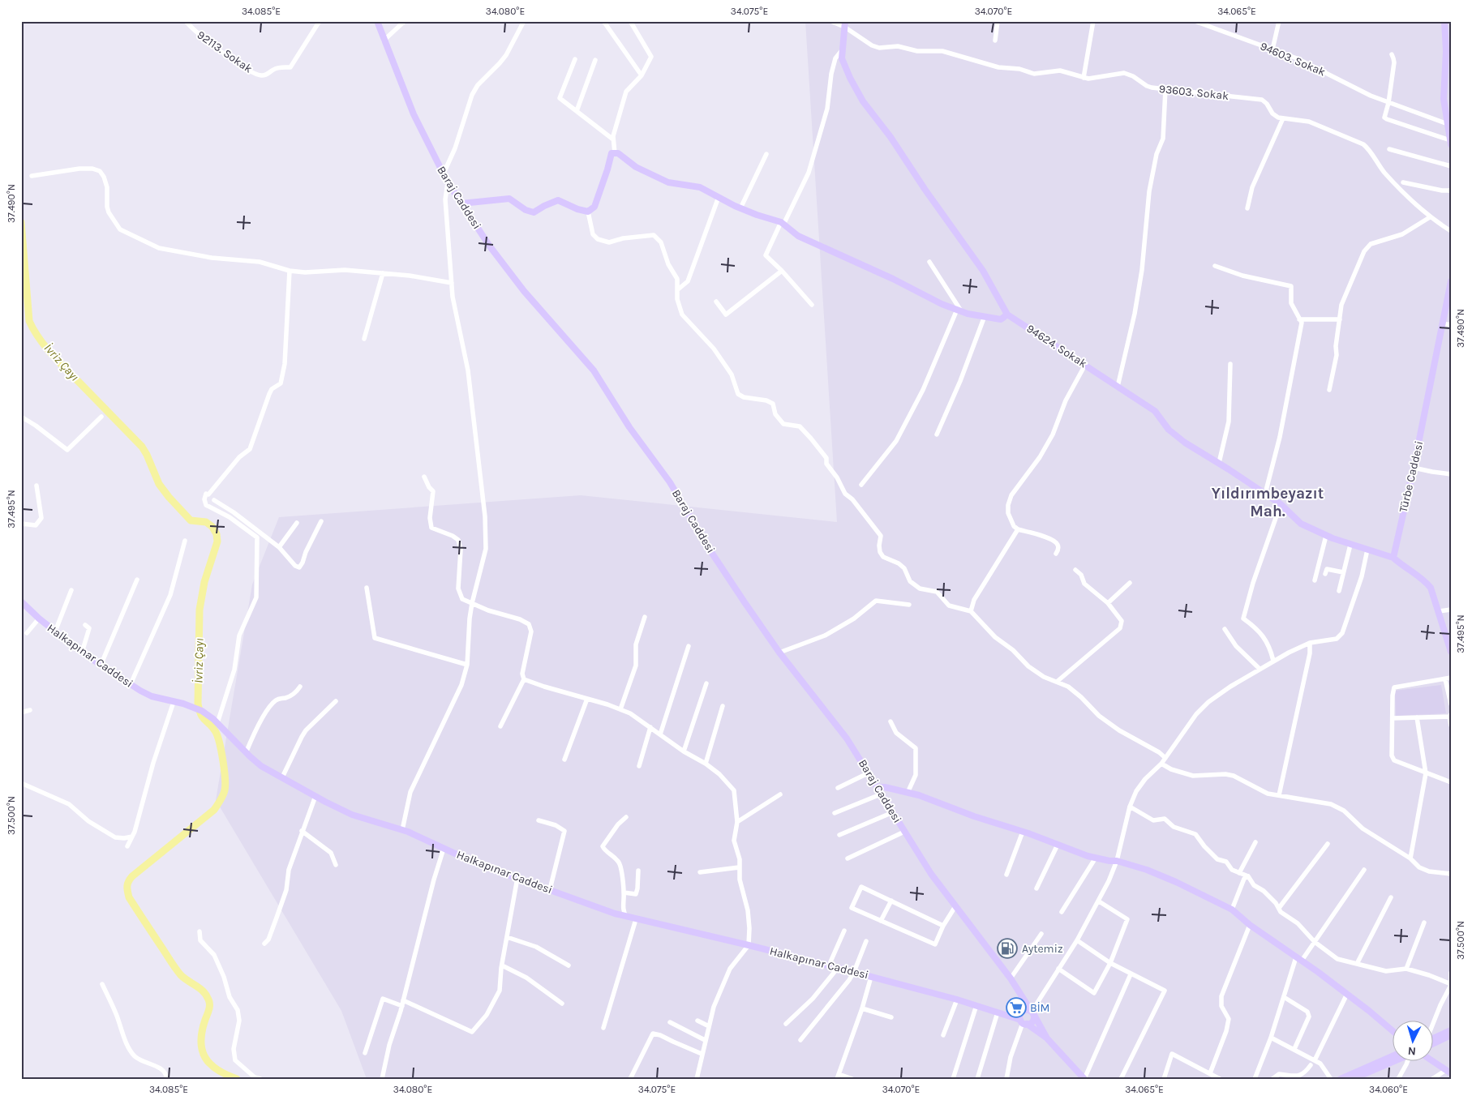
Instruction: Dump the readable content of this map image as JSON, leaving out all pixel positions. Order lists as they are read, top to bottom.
{
  "streets": {
    "main road": [
      "Baraj Caddesi",
      "94624. Sokak",
      "Türbe Caddesi",
      "Halkapınar Caddesi"
    ],
    "street": ["92113. Sokak", "94603. Sokak", "93603. Sokak"]
  },
  "crossings": [
    ["93603. Sokak", "94624. Sokak"],
    ["Baraj Caddesi", "Halkapınar Caddesi"],
    ["94624. Sokak", "Türbe Caddesi"]
  ],
  "districts": ["Yıldırımbeyazıt Mah."],
  "water": ["İvriz Çayı"],
  "places": {
    "fuel station": ["Aytemiz"],
    "supermarket": ["BİM"]
  },
  "north": "bottom",
  "coordinates": [
    "34.085°E",
    "34.080°E",
    "34.075°E",
    "34.070°E",
    "34.065°E",
    "37.490°N",
    "37.495°N",
    "37.500°N",
    "34.060°E"
  ]
}
